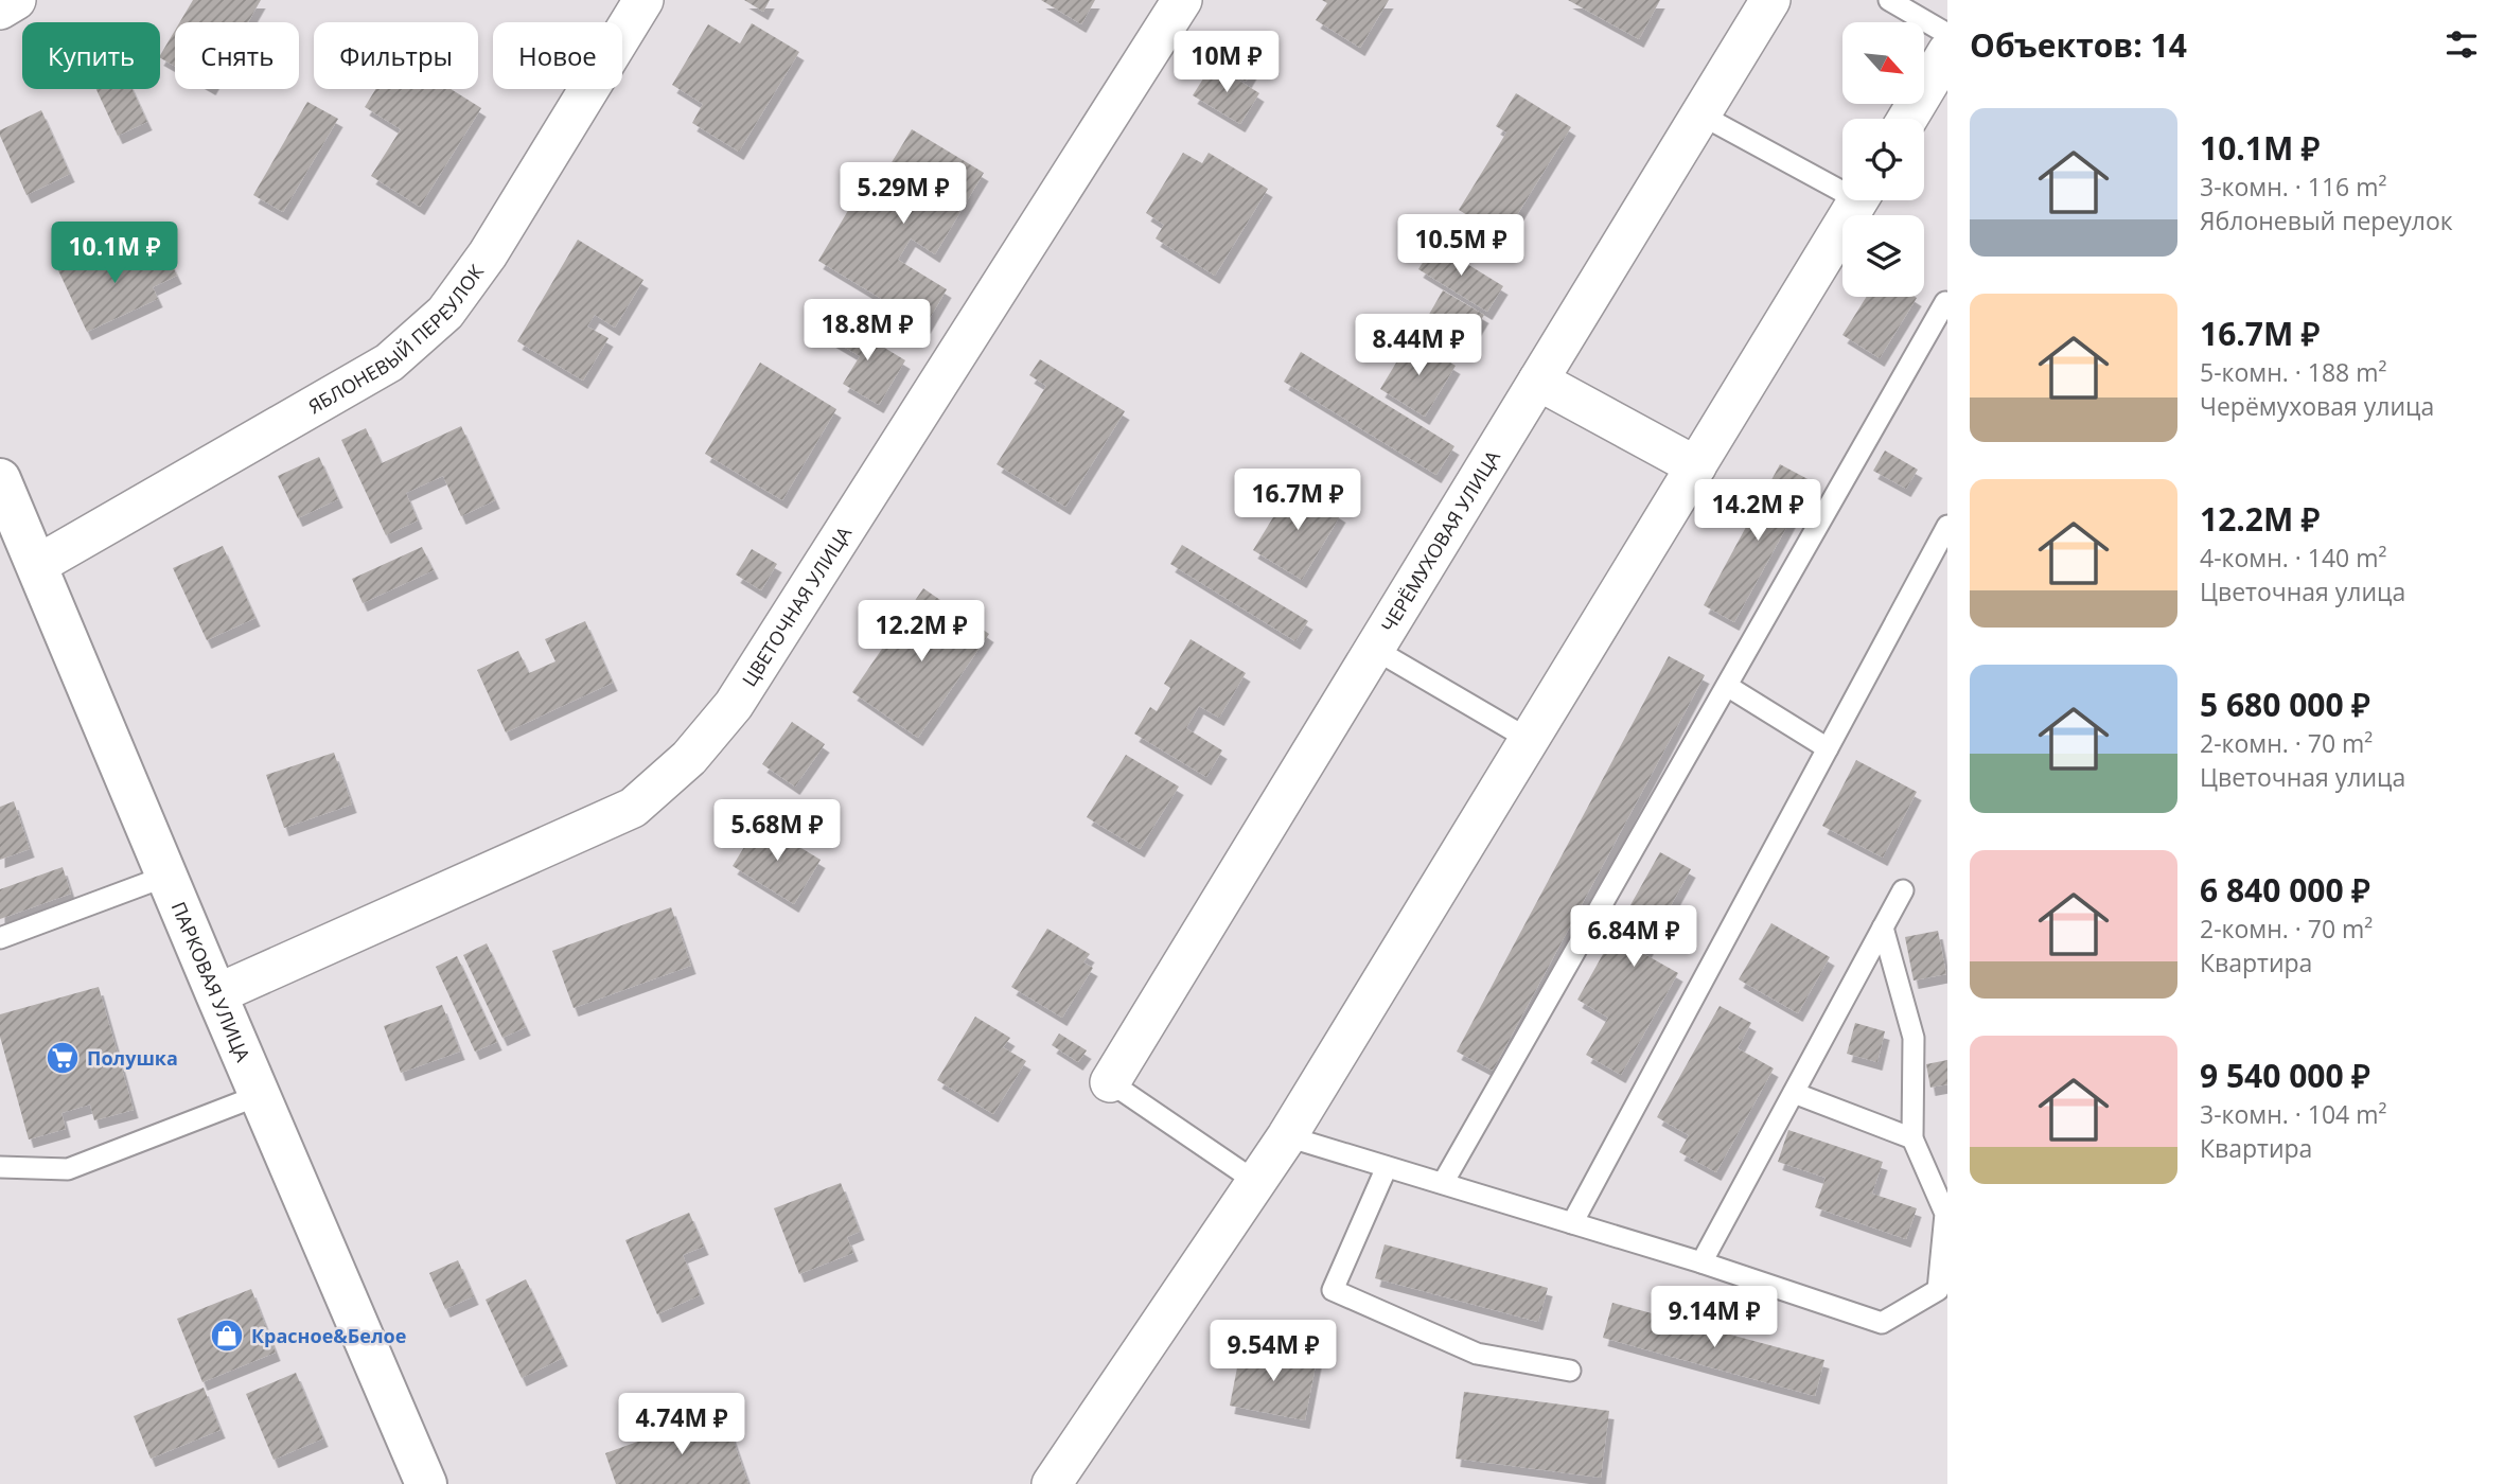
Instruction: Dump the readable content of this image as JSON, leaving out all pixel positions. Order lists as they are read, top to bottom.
{
  "streets": {
    "street": [
      "ЯБЛОНЕВЫЙ ПЕРЕУЛОК",
      "ЧЕРЁМУХОВАЯ УЛИЦА",
      "ЦВЕТОЧНАЯ УЛИЦА",
      "ПАРКОВАЯ УЛИЦА"
    ]
  },
  "crossings": [
    ["ЯБЛОНЕВЫЙ ПЕРЕУЛОК", "ПАРКОВАЯ УЛИЦА"],
    ["ЦВЕТОЧНАЯ УЛИЦА", "ПАРКОВАЯ УЛИЦА"]
  ],
  "places": {
    "supermarket": ["Полушка"],
    "shop": ["Красное&Белое"]
  },
  "north": "bottom right",
  "page": {
    "heading": "Объектов: 14",
    "chip": [
      "Купить",
      "Снять",
      "Фильтры",
      "Новое"
    ],
    "price": [
      "10M ₽",
      "5.29M ₽",
      "10.5M ₽",
      "10.1M ₽",
      "18.8M ₽",
      "8.44M ₽",
      "16.7M ₽",
      "14.2M ₽",
      "12.2M ₽",
      "5.68M ₽",
      "6.84M ₽",
      "9.14M ₽",
      "9.54M ₽",
      "4.74M ₽"
    ],
    "list": [
      {
        "name": "10.1M ₽",
        "note": "3-комн. · 116 m² · Яблоневый переулок"
      },
      {
        "name": "16.7M ₽",
        "note": "5-комн. · 188 m² · Черёмуховая улица"
      },
      {
        "name": "12.2M ₽",
        "note": "4-комн. · 140 m² · Цветочная улица"
      },
      {
        "name": "5 680 000 ₽",
        "note": "2-комн. · 70 m² · Цветочная улица"
      },
      {
        "name": "6 840 000 ₽",
        "note": "2-комн. · 70 m² · Квартира"
      },
      {
        "name": "9 540 000 ₽",
        "note": "3-комн. · 104 m² · Квартира"
      }
    ]
  }
}
